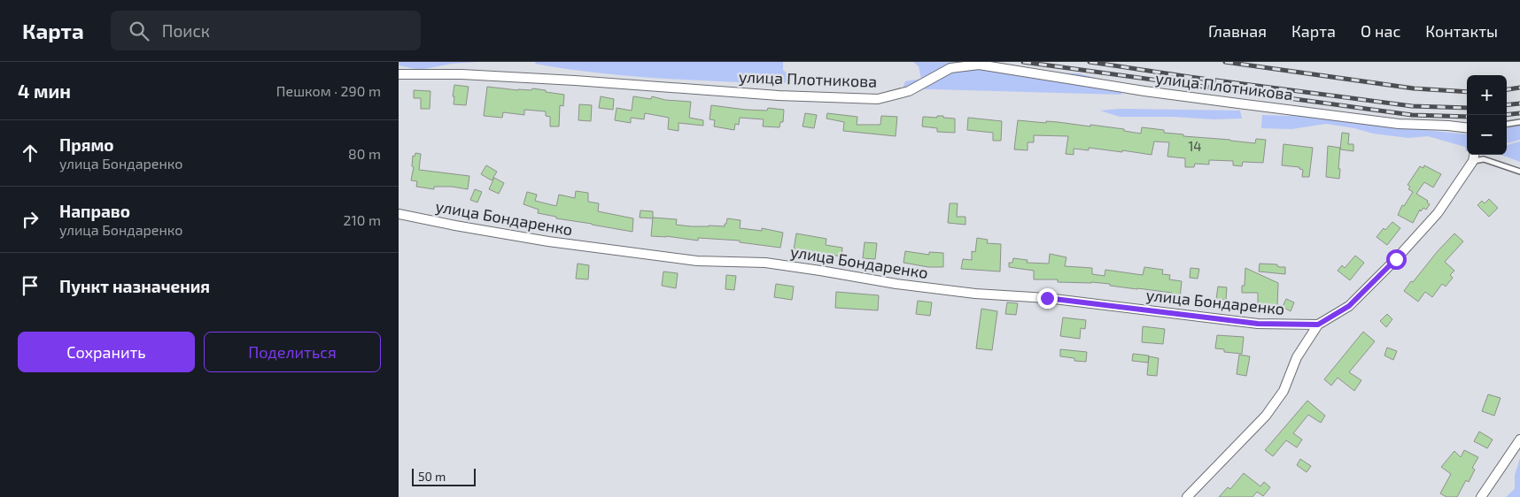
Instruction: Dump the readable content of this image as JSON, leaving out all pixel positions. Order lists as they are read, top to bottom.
{
  "streets": {
    "street": ["улица Плотникова", "улица Бондаренко"]
  },
  "house_numbers": ["14"],
  "scale_bar": "50 m",
  "page": {
    "header": "Карта",
    "search": "Поиск",
    "nav": [
      "Главная",
      "Карта",
      "О нас",
      "Контакты"
    ],
    "heading": ["4 мин", "Пешком · 290 m"],
    "map_buttons": ["+", "−"],
    "list": [
      ["Прямо", "улица Бондаренко", "80 m"],
      ["Направо", "улица Бондаренко", "210 m"],
      "Пункт назначения"
    ],
    "buttons": ["Сохранить", "Поделиться"],
    "scale": "50 m"
  }
}
